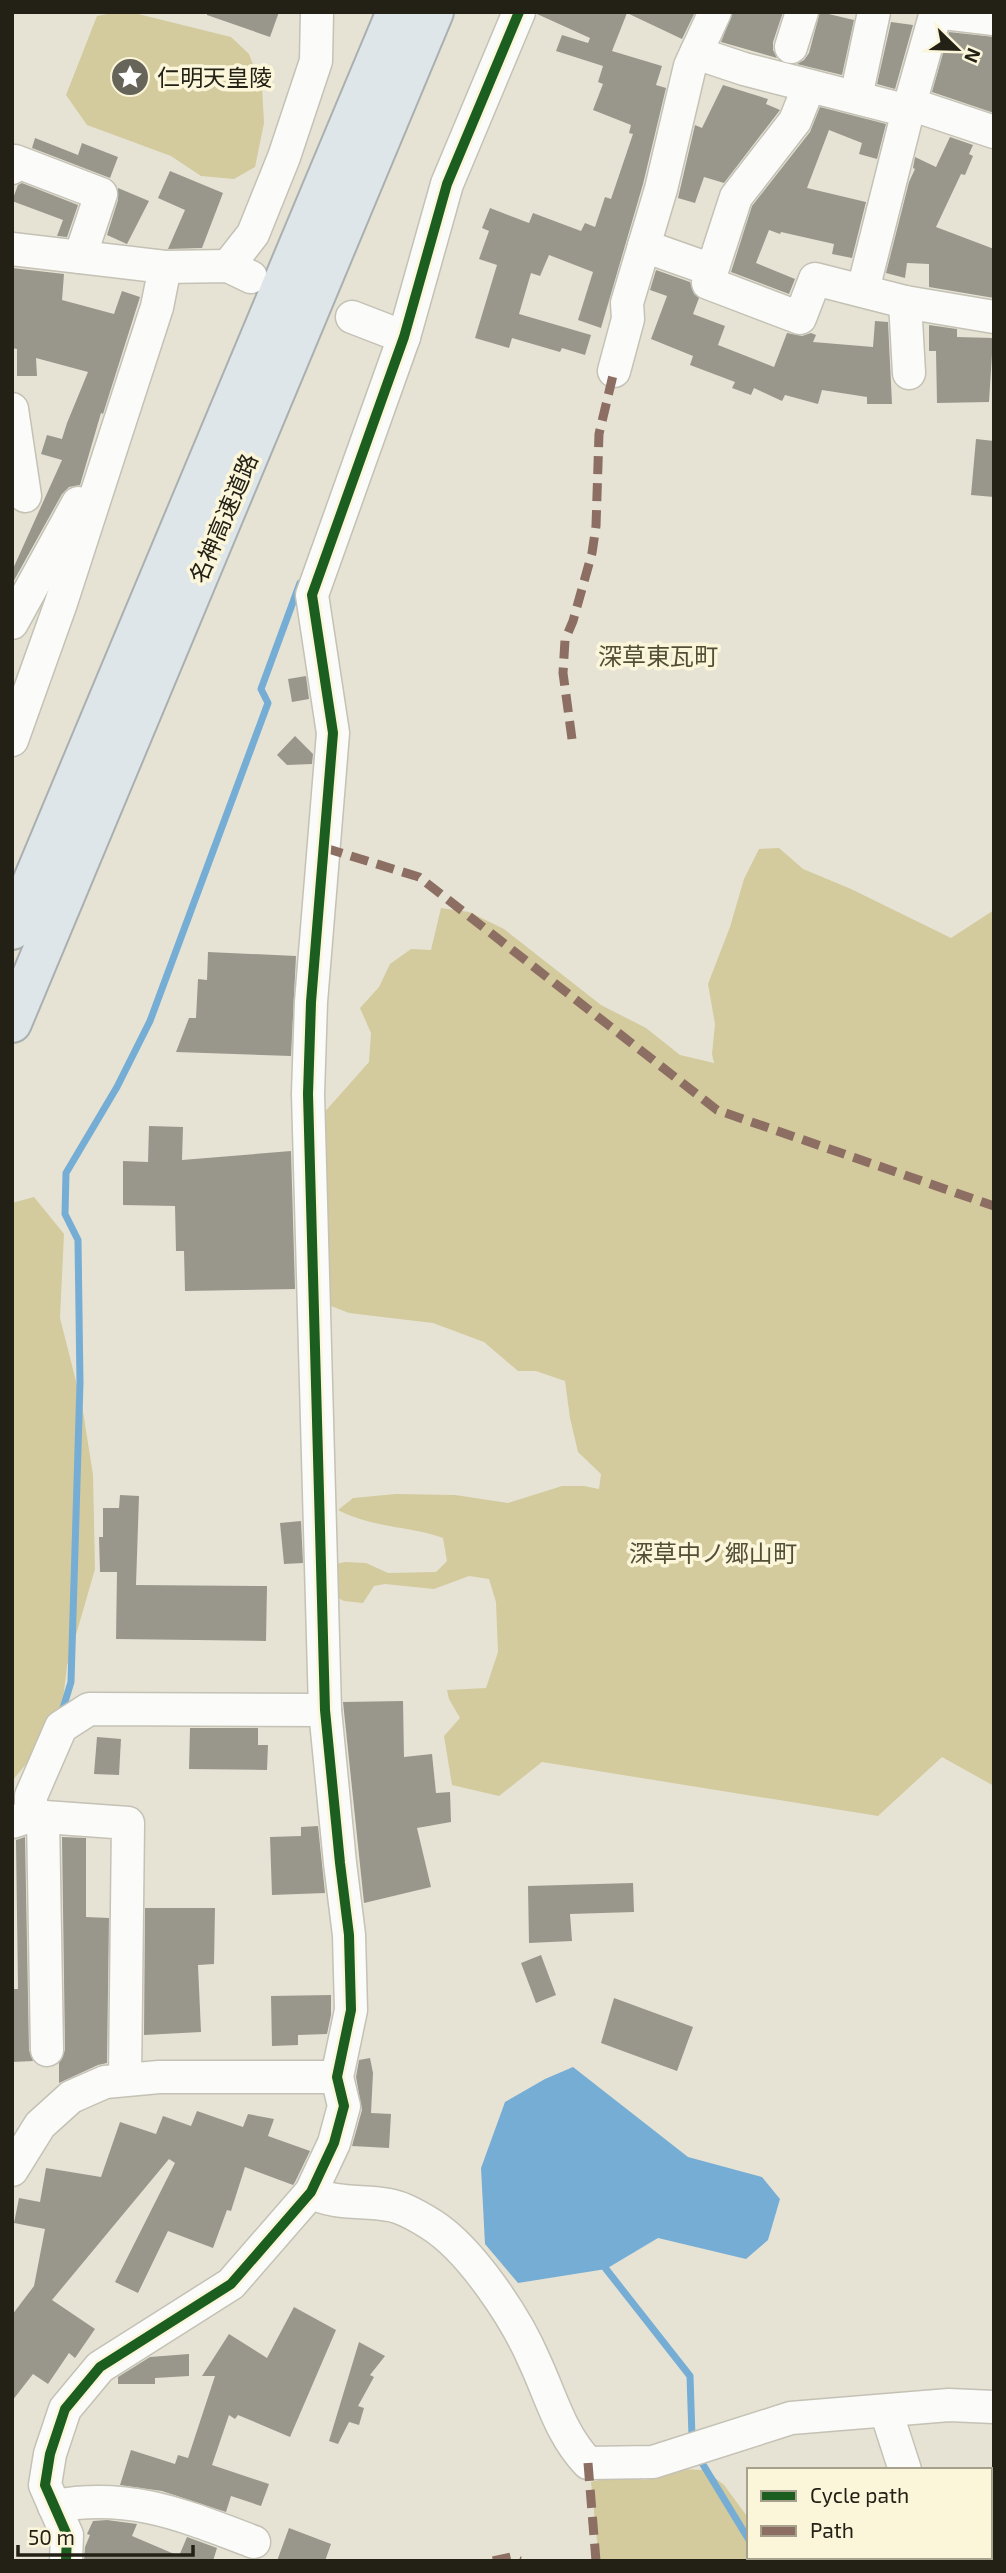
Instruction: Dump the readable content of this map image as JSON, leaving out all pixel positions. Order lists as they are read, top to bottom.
{
  "streets": {
    "highway": ["名神高速道路"]
  },
  "districts": ["深草東瓦町", "深草中ノ郷山町"],
  "places": {
    "place": ["仁明天皇陵"]
  },
  "legend": ["Cycle path", "Path"],
  "scale_bar": "50 m",
  "north": "bottom right"
}
